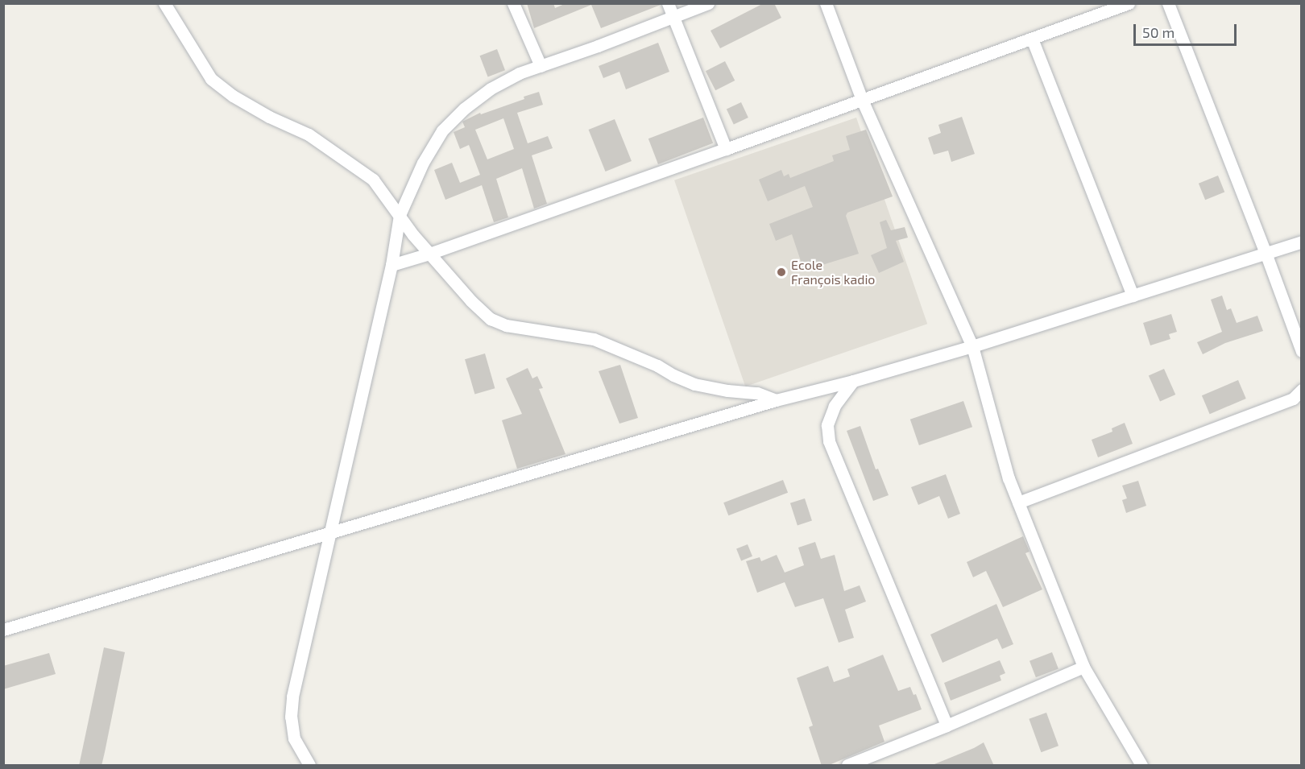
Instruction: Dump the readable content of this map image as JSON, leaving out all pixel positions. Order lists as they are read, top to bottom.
{
  "places": ["Ecole François kadio"],
  "scale_bar": "50 m"
}
